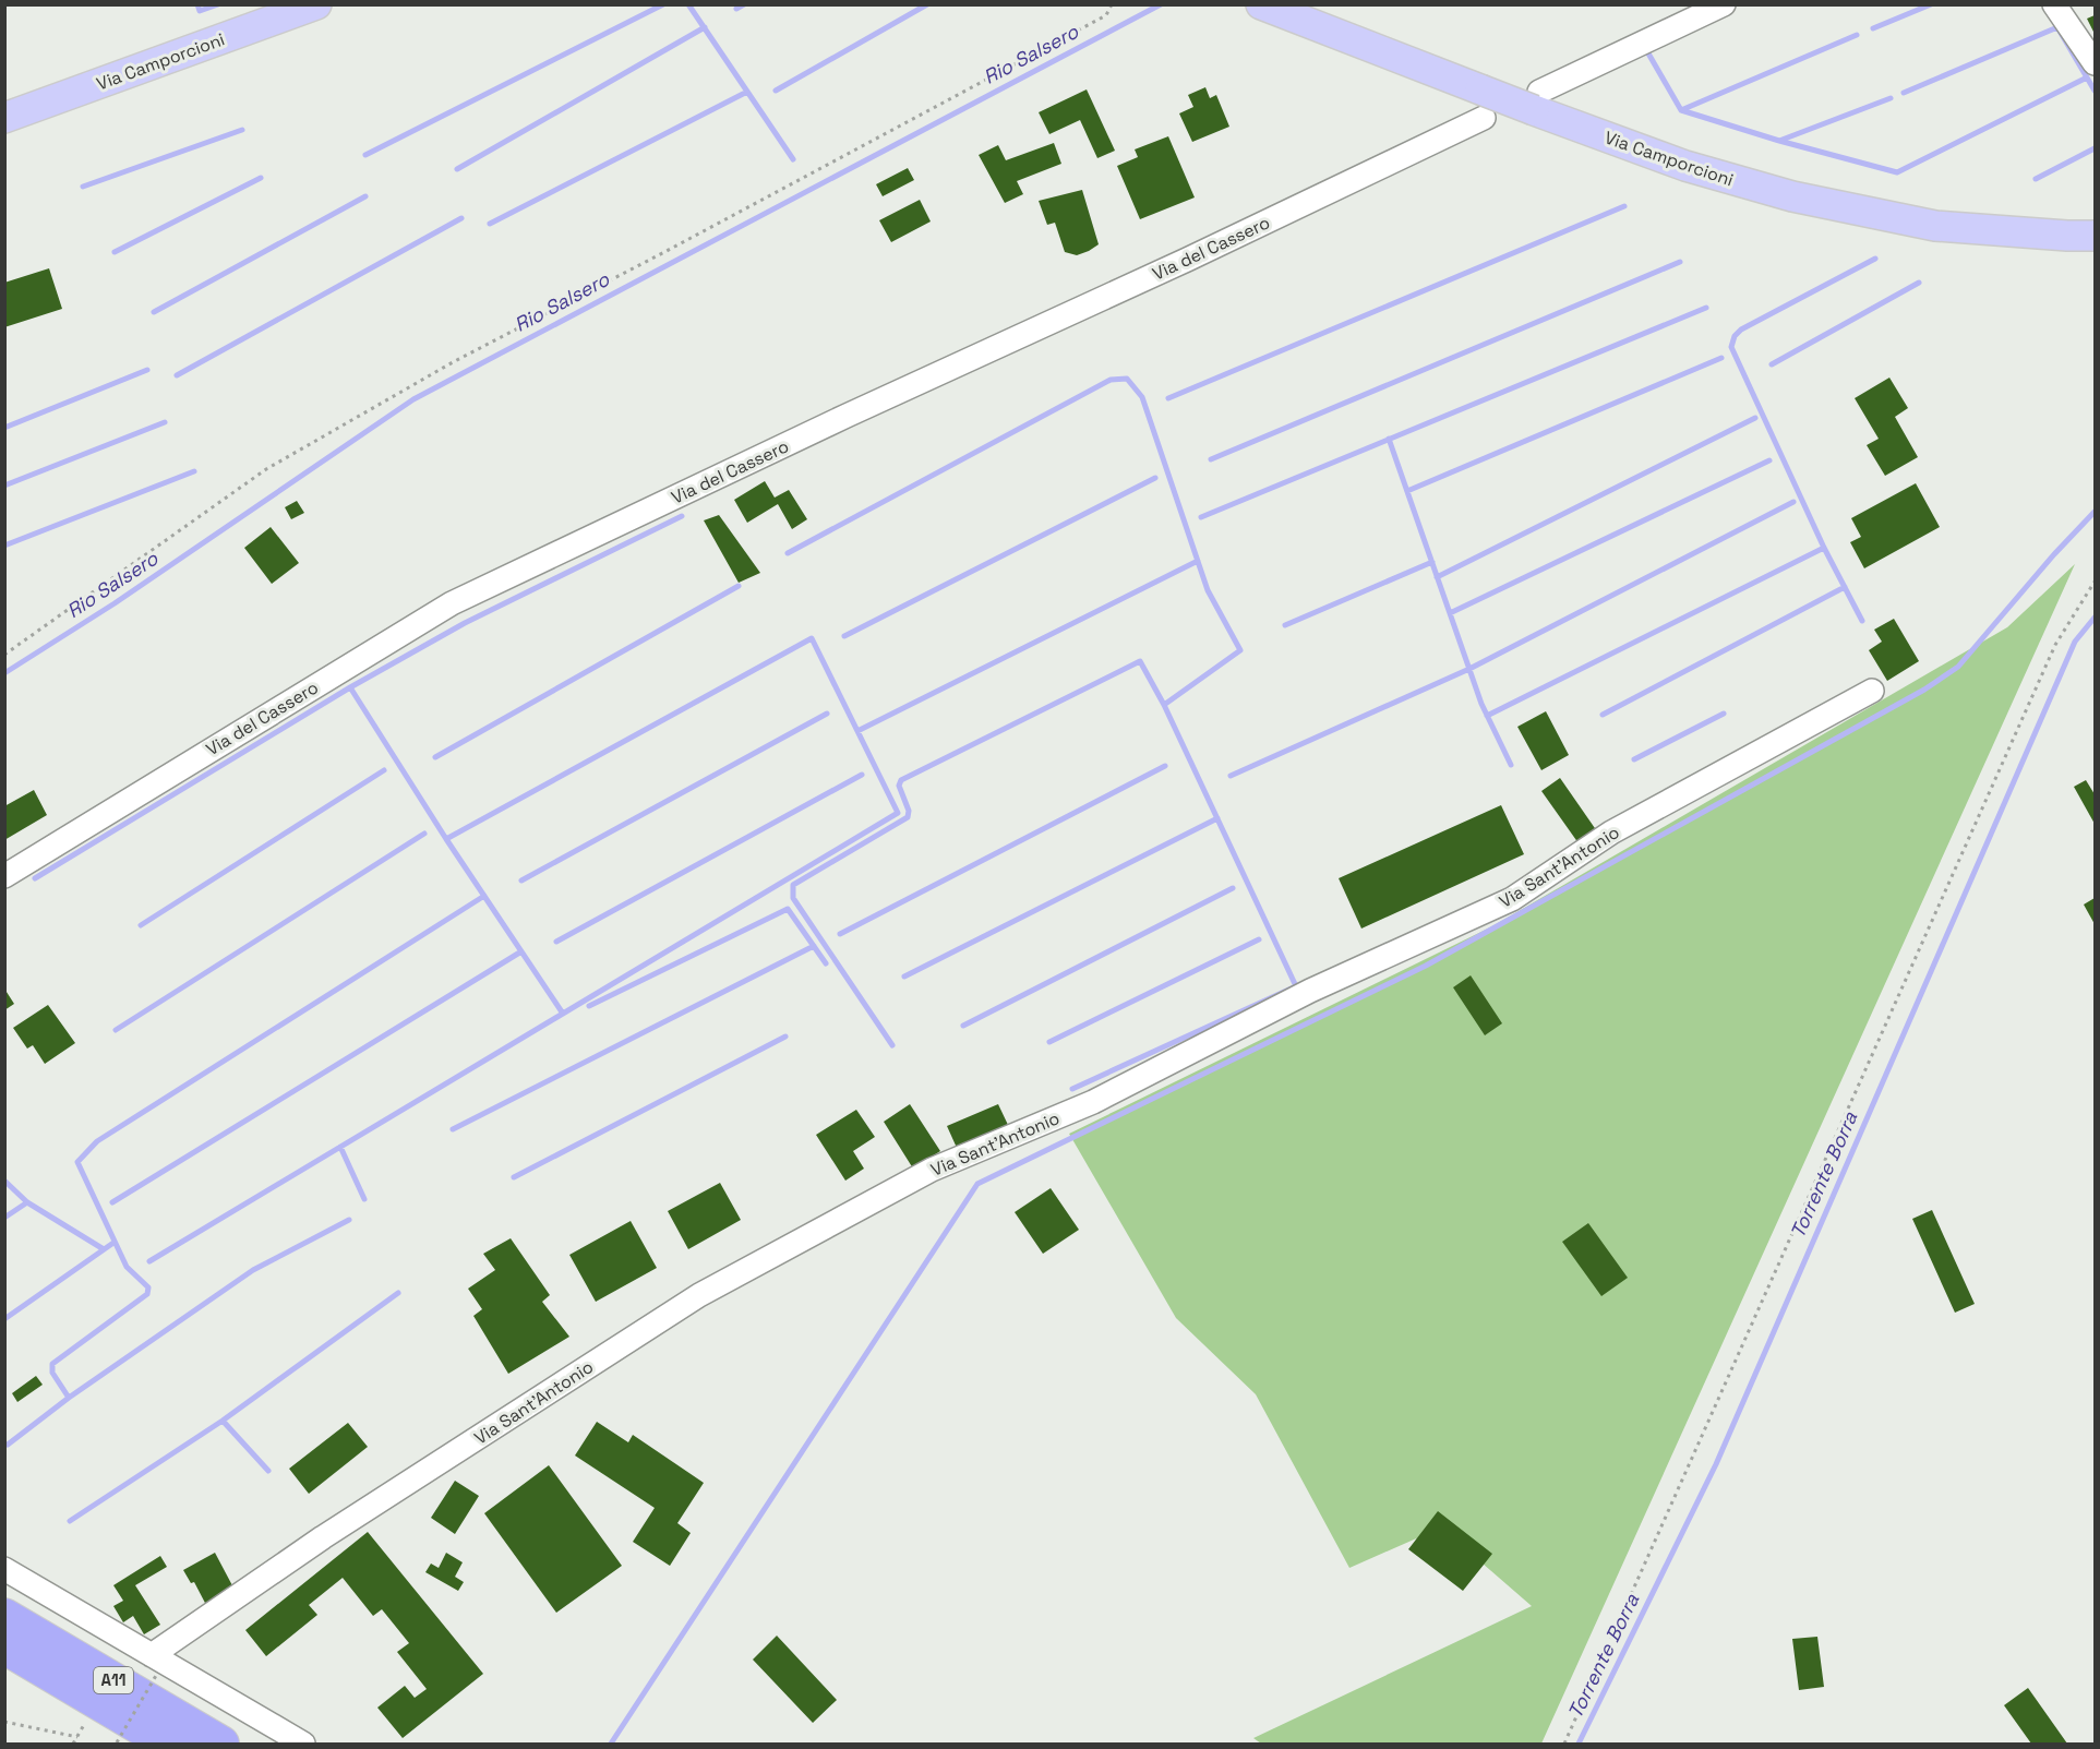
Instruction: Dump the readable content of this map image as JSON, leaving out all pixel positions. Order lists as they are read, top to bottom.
{
  "streets": {
    "highway": ["A11"],
    "main road": ["Via Camporcioni"],
    "street": ["Via del Cassero", "Via Sant'Antonio"]
  },
  "crossings": [
    ["Via Camporcioni", "Via del Cassero"]
  ],
  "water": ["Rio Salsero", "Torrente Borra"]
}
